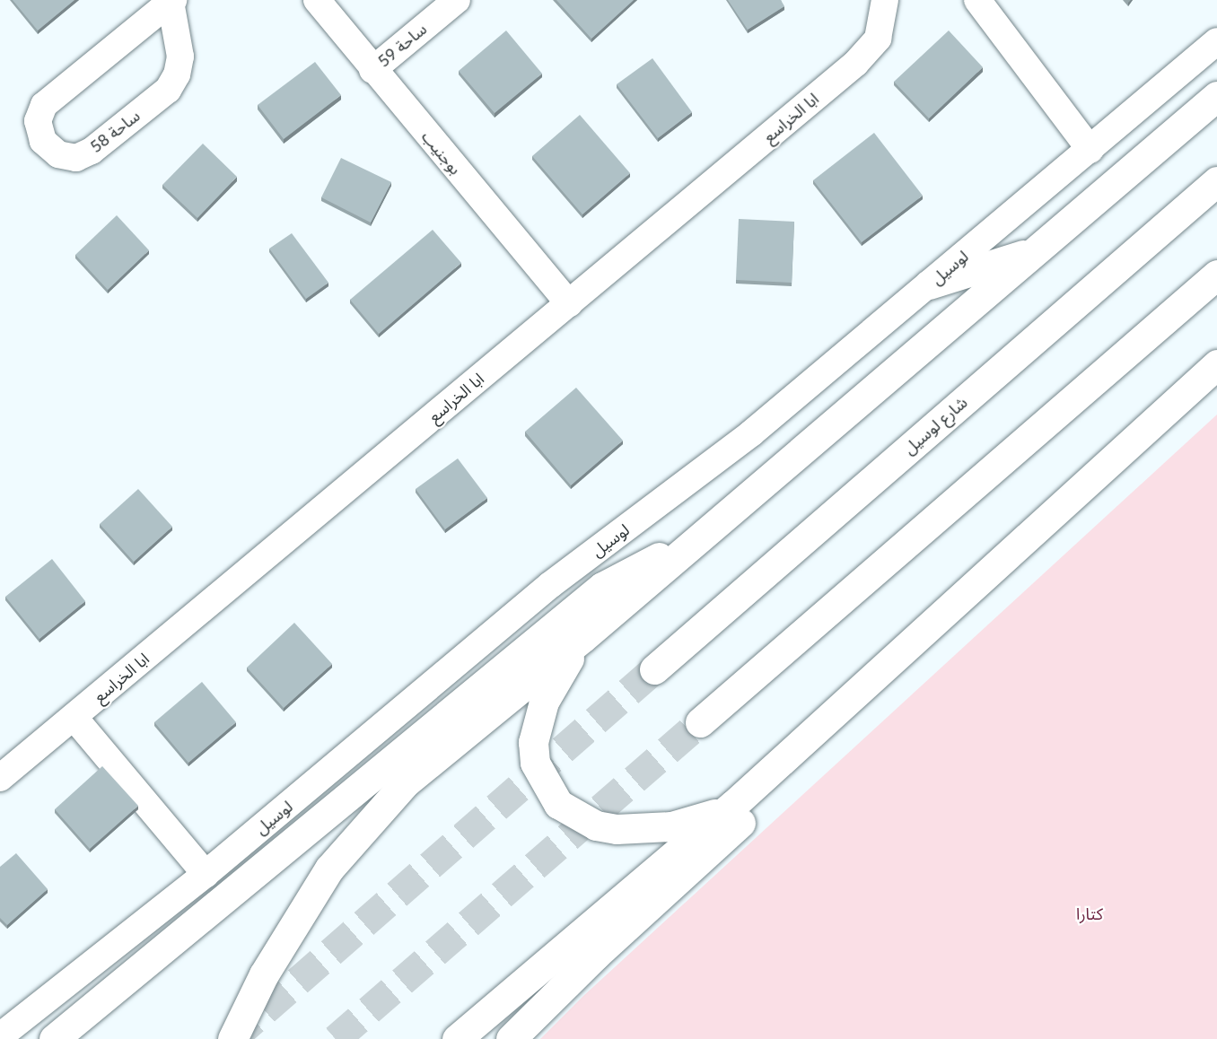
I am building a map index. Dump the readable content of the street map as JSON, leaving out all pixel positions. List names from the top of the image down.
{
  "streets": {
    "highway": ["شارع لوسيل"],
    "street": [
      "ساحة 59",
      "ابا الخراسع",
      "ساحة 58",
      "بوجنيب",
      "لوسيل"
    ]
  },
  "crossings": [
    ["ساحة 59", "بوجنيب"],
    ["ابا الخراسع", "بوجنيب"]
  ],
  "parks": ["كتارا"]
}
